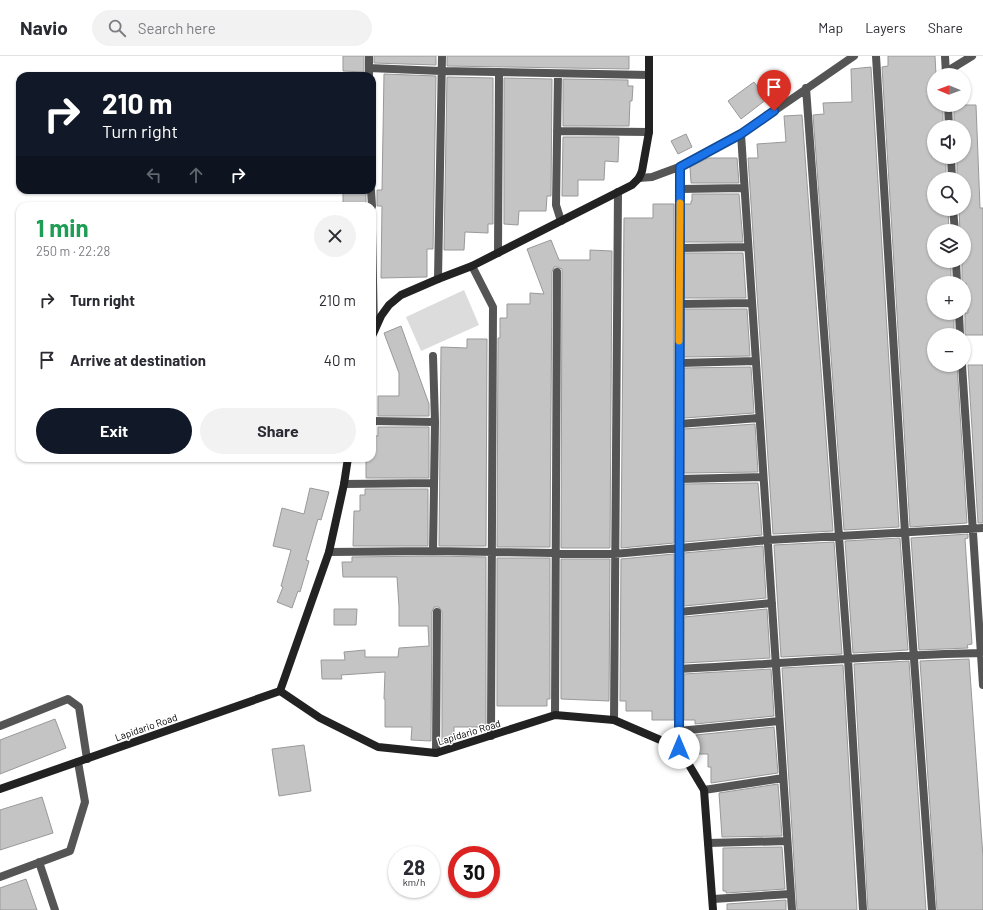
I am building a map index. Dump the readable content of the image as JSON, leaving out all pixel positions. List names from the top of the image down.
{
  "streets": {
    "street": ["Lapidario Road"]
  },
  "north": "left",
  "page": {
    "header": "Navio",
    "search": "Search here",
    "nav": ["Map", "Layers", "Share"],
    "map_buttons": ["+", "−"],
    "turn": ["210 m", "Turn right"],
    "heading": ["1 min", "250 m · 22:28"],
    "list": [
      {
        "name": "Turn right",
        "value": "210 m"
      },
      {
        "name": "Arrive at destination",
        "value": "40 m"
      }
    ],
    "buttons": ["Exit", "Share"],
    "speed": "28 km/h",
    "limit": "30"
  }
}
